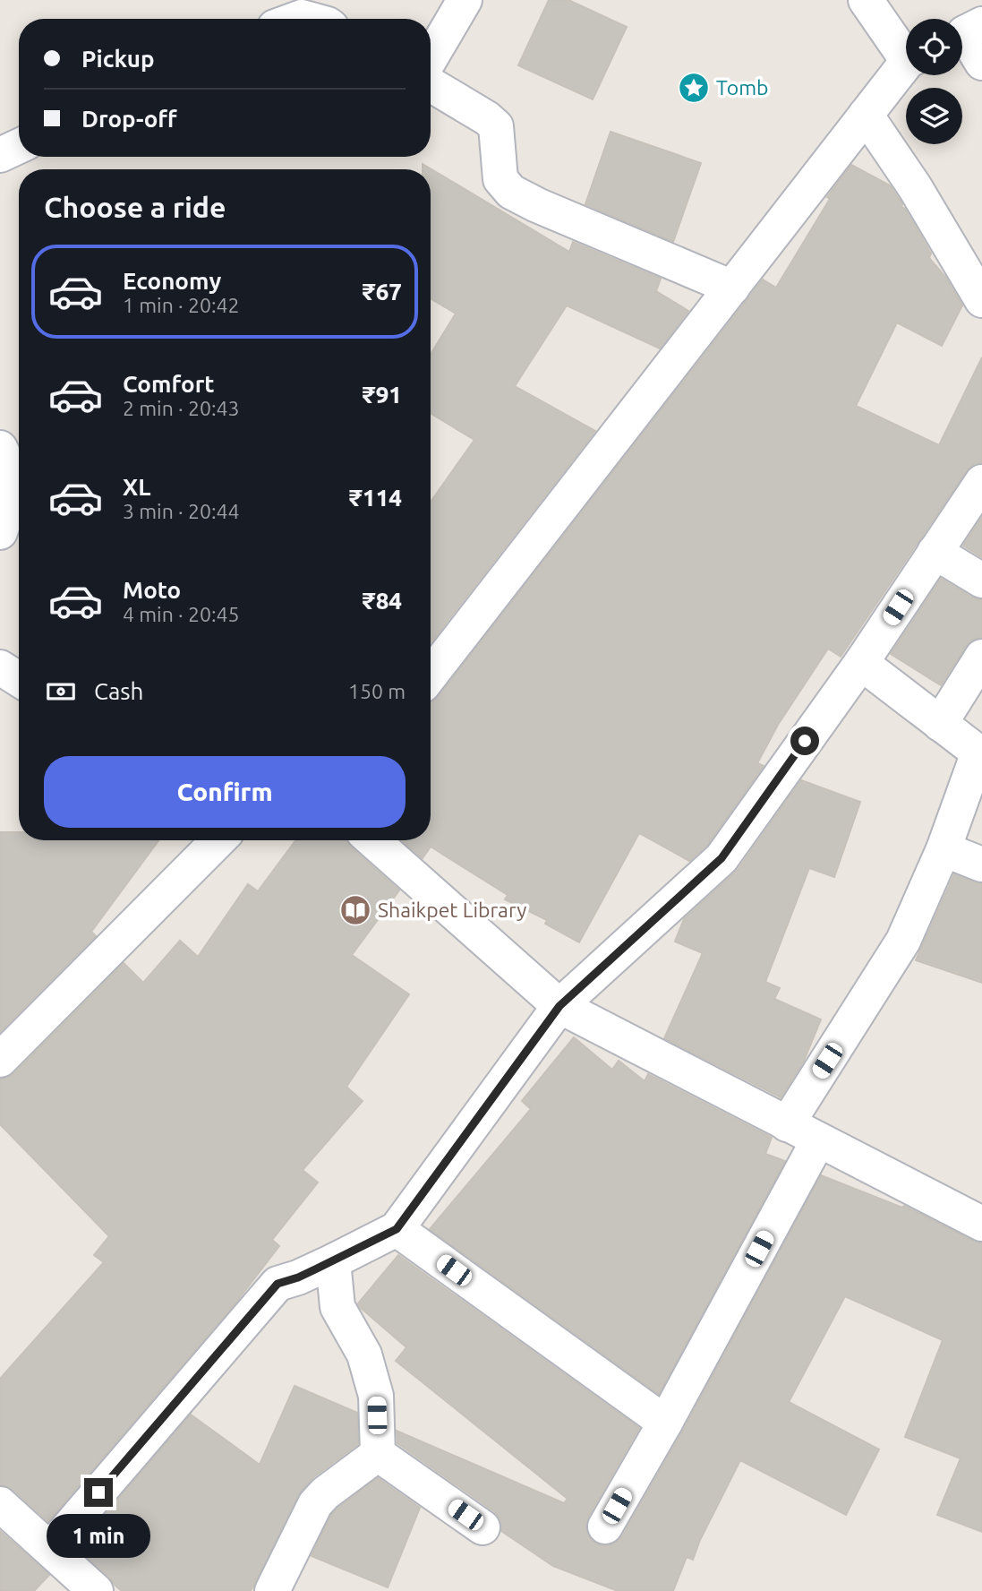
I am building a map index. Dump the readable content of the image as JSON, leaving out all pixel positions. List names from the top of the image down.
{
  "places": {
    "place": ["Tomb"],
    "library": ["Shaikpet Library"]
  },
  "page": {
    "banner": ["Pickup", "Drop-off"],
    "heading": "Choose a ride",
    "list": [
      {
        "name": "Economy",
        "note": "1 min · 20:42",
        "value": "₹67"
      },
      {
        "name": "Comfort",
        "note": "2 min · 20:43",
        "value": "₹91"
      },
      {
        "name": "XL",
        "note": "3 min · 20:44",
        "value": "₹114"
      },
      {
        "name": "Moto",
        "note": "4 min · 20:45",
        "value": "₹84"
      }
    ],
    "pay": ["Cash", "150 m"],
    "buttons": "Confirm",
    "bubble": "1 min"
  }
}
